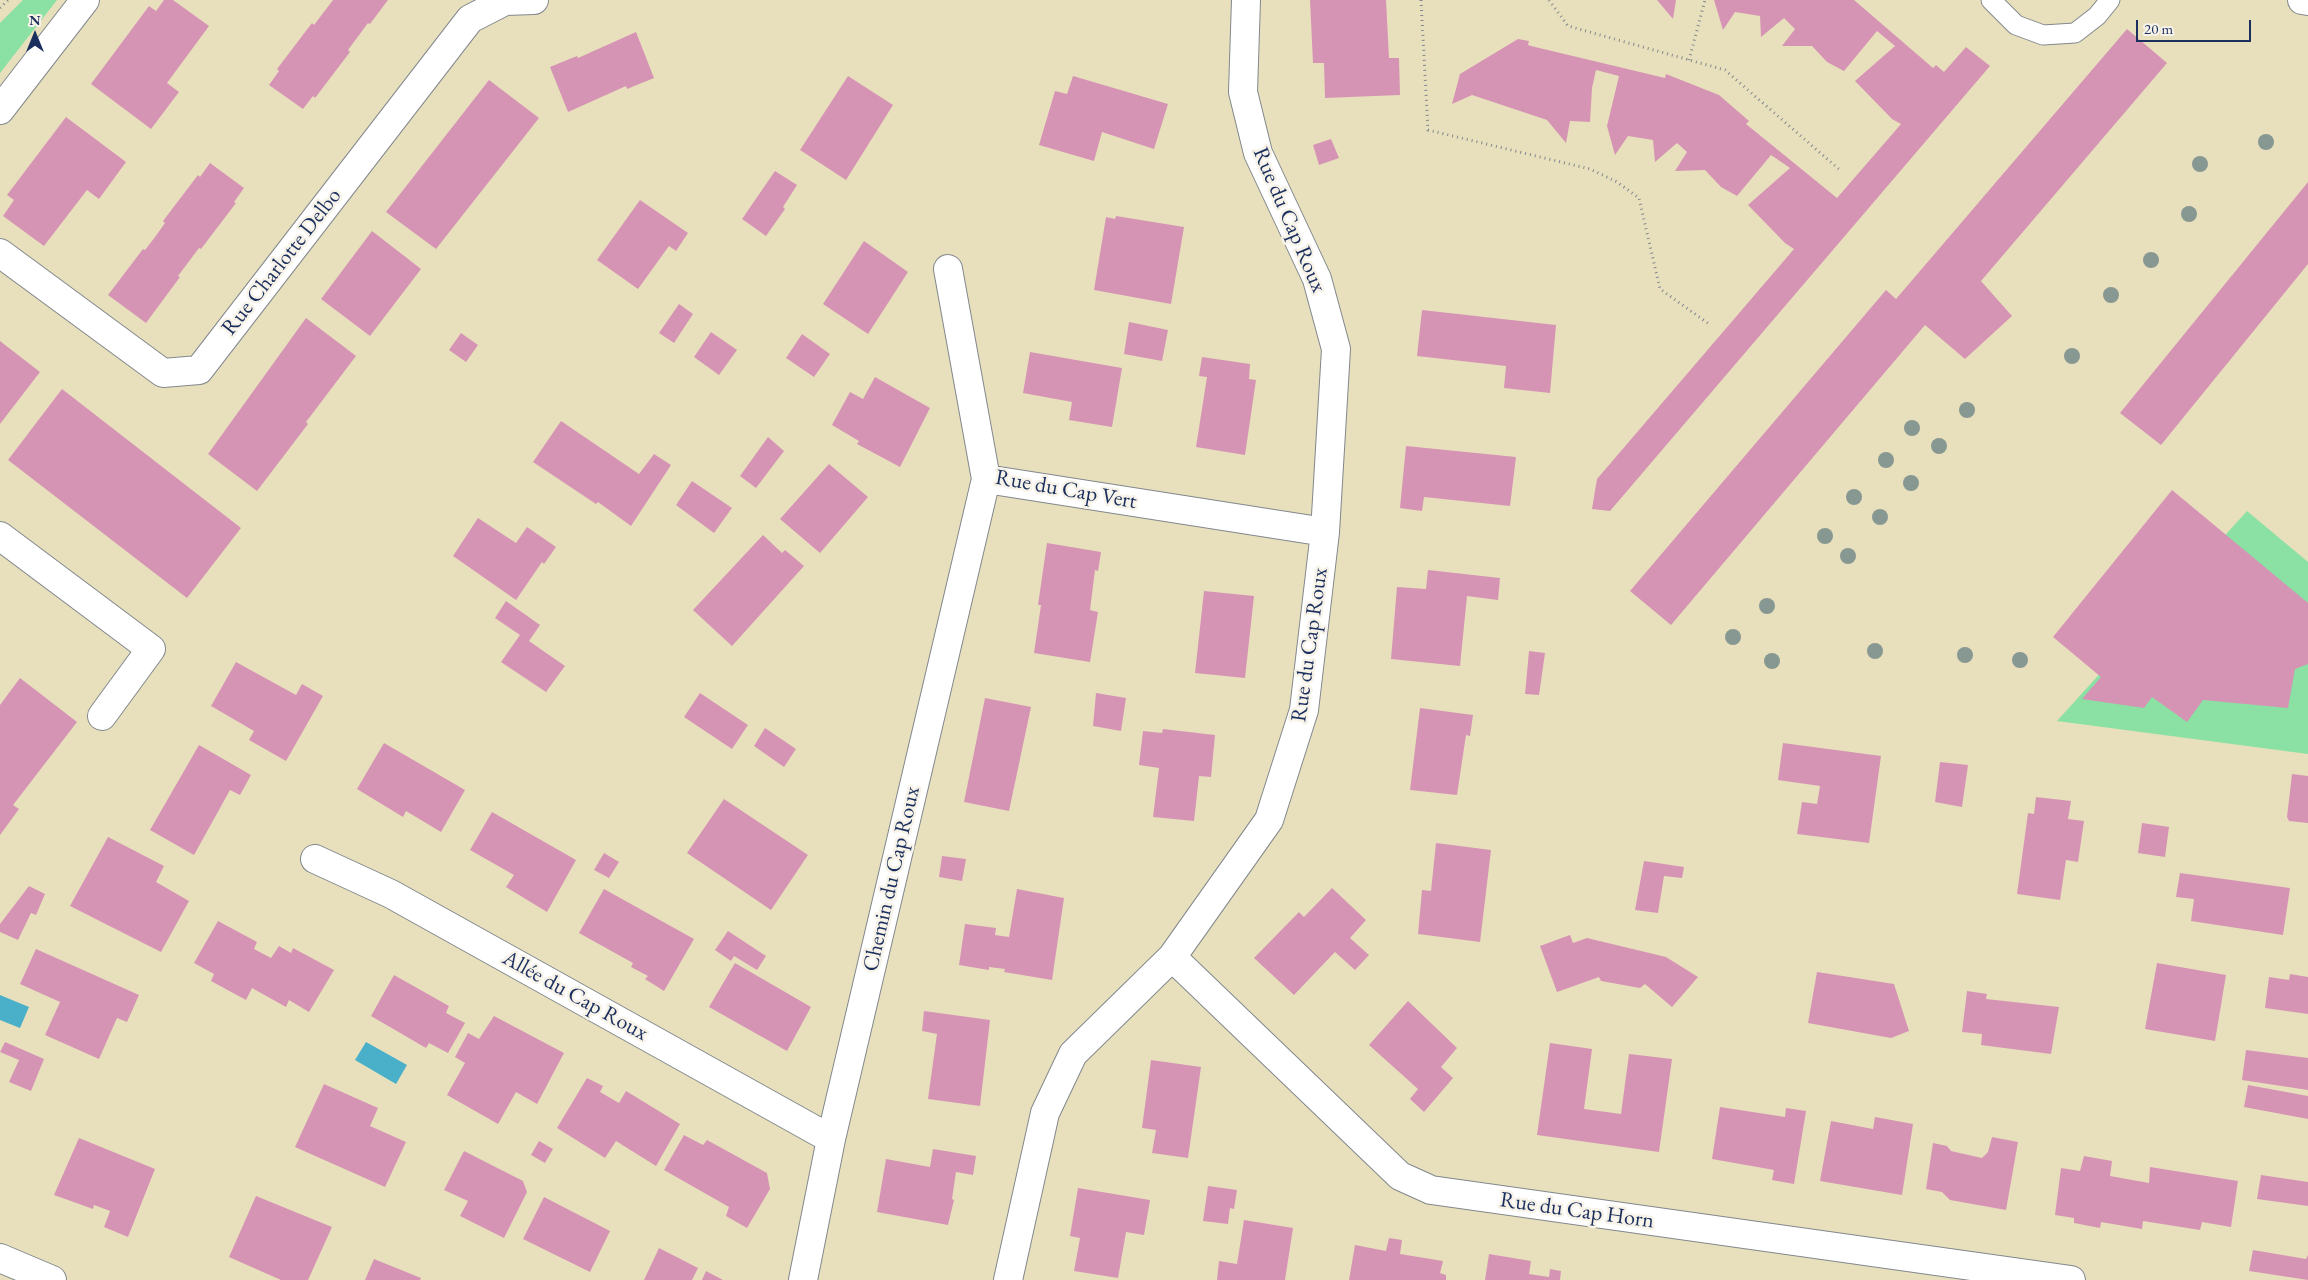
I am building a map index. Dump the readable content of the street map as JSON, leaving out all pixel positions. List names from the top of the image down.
{
  "streets": {
    "street": [
      "Rue du Cap Roux",
      "Rue Charlotte Delbo",
      "Rue du Cap Vert",
      "Chemin du Cap Roux",
      "Allée du Cap Roux",
      "Rue du Cap Horn"
    ]
  },
  "crossings": [
    ["Rue du Cap Roux", "Rue du Cap Vert"],
    ["Rue du Cap Roux", "Rue du Cap Horn"],
    ["Rue du Cap Vert", "Chemin du Cap Roux"],
    ["Chemin du Cap Roux", "Allée du Cap Roux"]
  ],
  "scale_bar": "20 m",
  "north": "top"
}
